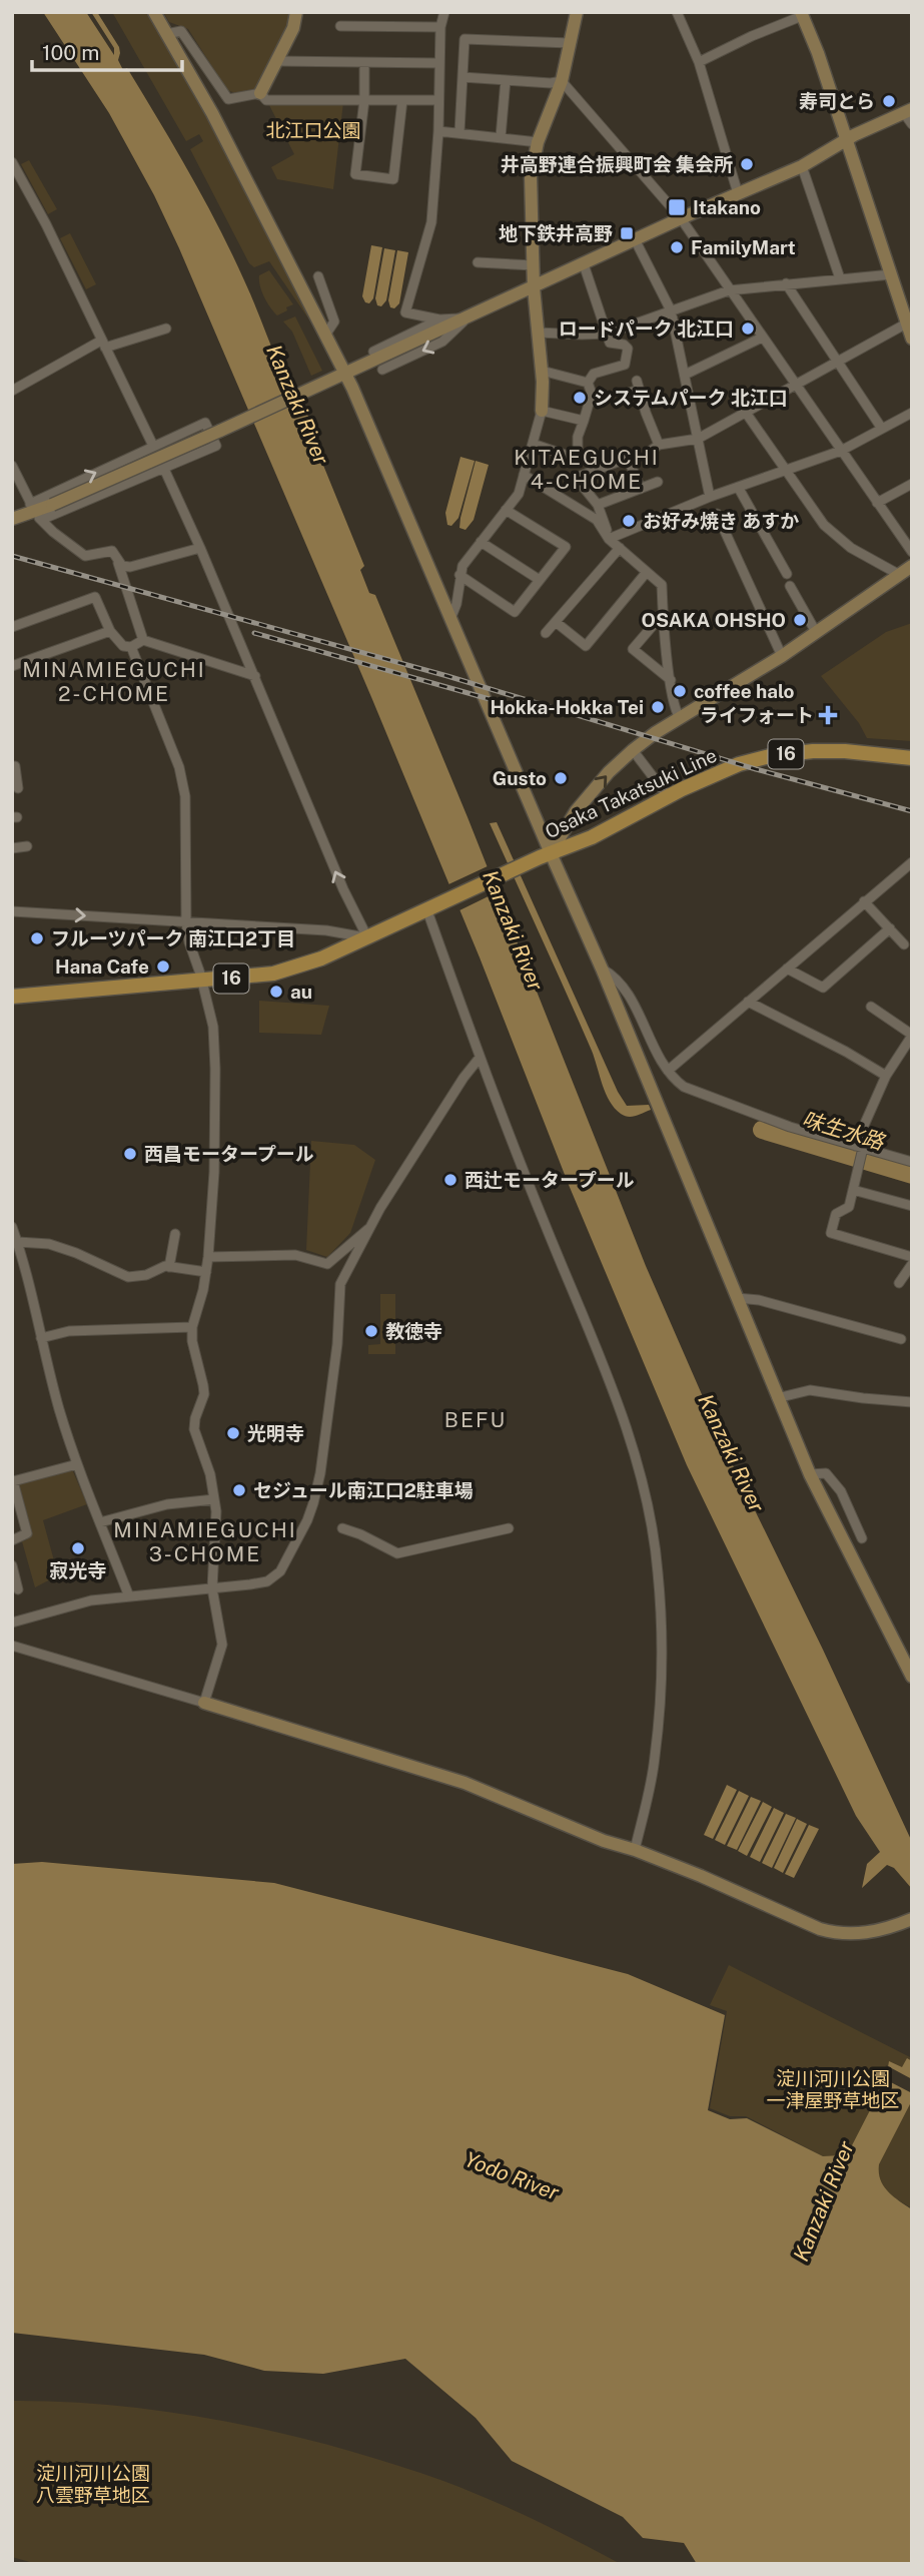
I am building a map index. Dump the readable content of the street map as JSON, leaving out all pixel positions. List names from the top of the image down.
{
  "streets": {
    "main road": ["16", "Osaka Takatsuki Line"]
  },
  "districts": [
    "KITAEGUCHI 4-CHOME",
    "MINAMIEGUCHI 2-CHOME",
    "BEFU",
    "MINAMIEGUCHI 3-CHOME"
  ],
  "water": ["Kanzaki River", "味生水路", "Yodo River"],
  "parks": ["北江口公園", "淀川河川公園 一津屋野草地区", "淀川河川公園 八雲野草地区"],
  "places": {
    "other": [
      "寿司とら",
      "井高野連合振興町会 集会所",
      "FamilyMart",
      "ロードパーク 北江口",
      "システムパーク 北江口",
      "お好み焼き あすか",
      "OSAKA OHSHO",
      "coffee halo",
      "Hokka-Hokka Tei",
      "Gusto",
      "フルーツパーク 南江口2丁目",
      "Hana Cafe",
      "au",
      "西昌モータープール",
      "西辻モータープール",
      "教徳寺",
      "光明寺",
      "セジュール南江口2駐車場",
      "寂光寺"
    ],
    "transit": ["Itakano", "地下鉄井高野"],
    "health": ["ライフォート"]
  },
  "scale_bar": "100 m"
}
